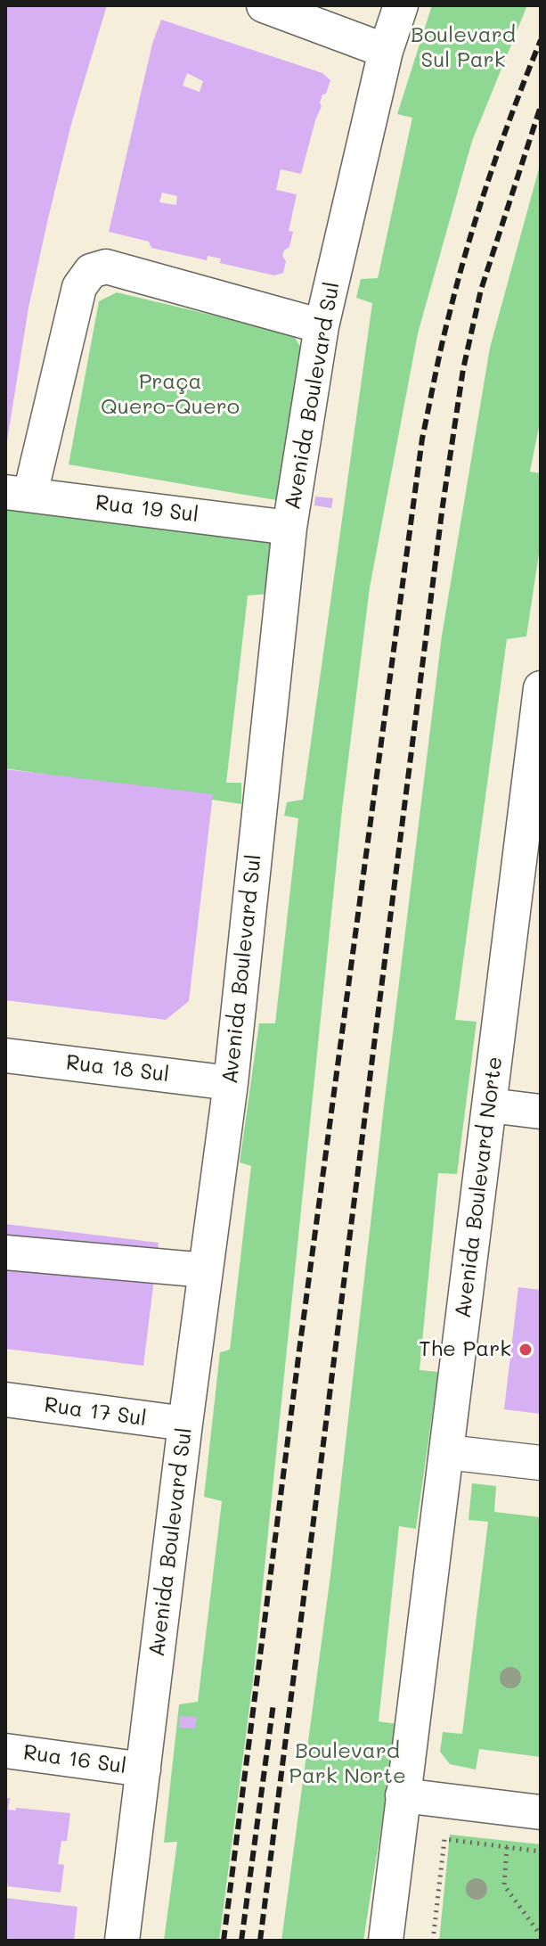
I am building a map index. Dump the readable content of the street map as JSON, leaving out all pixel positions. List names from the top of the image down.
{
  "streets": {
    "street": [
      "Avenida Boulevard Sul",
      "Rua 19 Sul",
      "Rua 18 Sul",
      "Avenida Boulevard Norte",
      "Rua 17 Sul",
      "Rua 16 Sul"
    ]
  },
  "crossings": [
    ["Avenida Boulevard Sul", "Rua 19 Sul"],
    ["Avenida Boulevard Sul", "Rua 18 Sul"],
    ["Avenida Boulevard Sul", "Rua 17 Sul"],
    ["Avenida Boulevard Sul", "Rua 16 Sul"]
  ],
  "parks": ["Boulevard Sul Park", "Praça Quero-Quero", "Boulevard Park Norte"],
  "places": ["The Park"]
}
